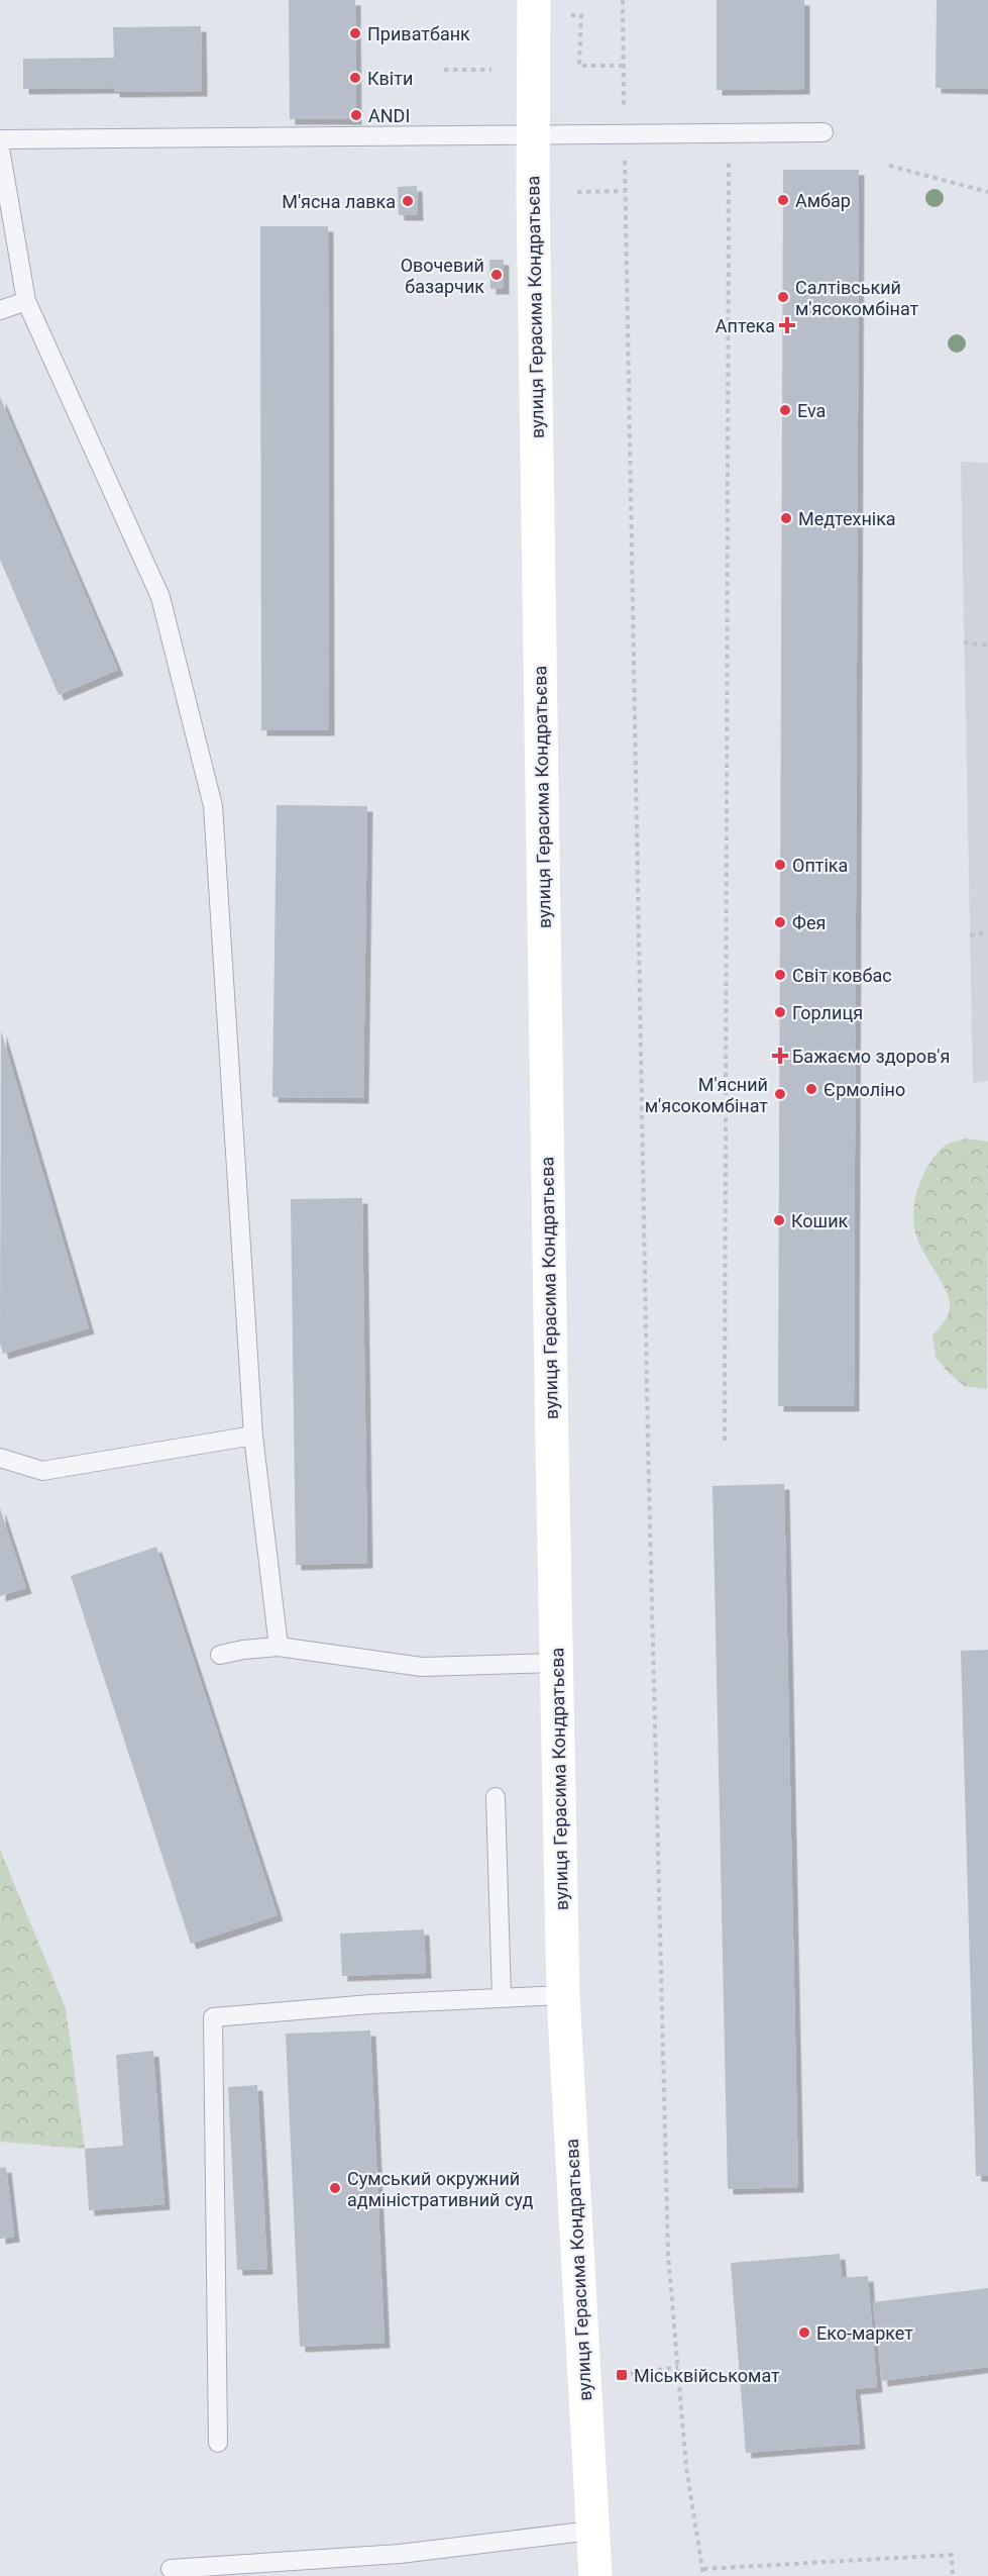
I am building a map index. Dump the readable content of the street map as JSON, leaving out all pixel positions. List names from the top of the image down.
{
  "streets": {
    "main road": ["вулиця Герасима Кондратьєва"]
  },
  "places": {
    "other": [
      "Приватбанк",
      "Квіти",
      "ANDI",
      "Амбар",
      "М'ясна лавка",
      "Овочевий базарчик",
      "Салтівський м'ясокомбінат",
      "Eva",
      "Медтехніка",
      "Оптіка",
      "Фея",
      "Світ ковбас",
      "Горлиця",
      "Єрмоліно",
      "М'ясний м'ясокомбінат",
      "Кошик",
      "Сумський окружний адміністративний суд",
      "Еко-маркет"
    ],
    "health": ["Аптека", "Бажаємо здоров'я"],
    "transit": ["Міськвійськомат"]
  }
}
